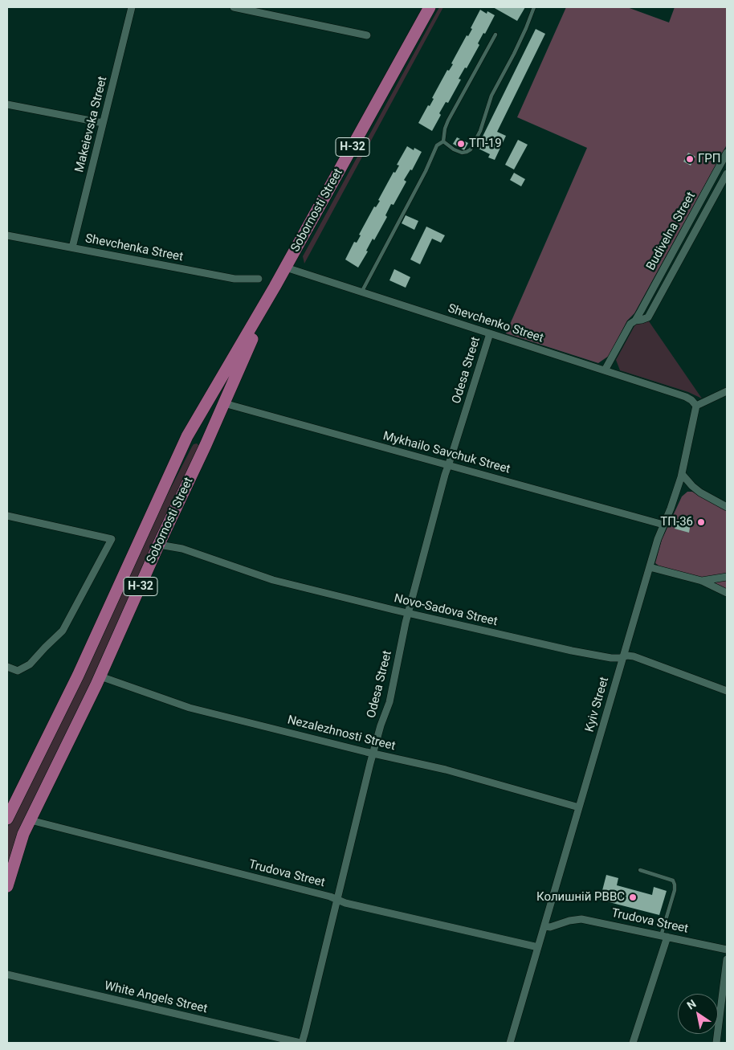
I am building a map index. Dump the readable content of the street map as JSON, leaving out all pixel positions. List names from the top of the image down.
{
  "streets": {
    "main road": ["Н-32", "Sobornosti Street"],
    "street": [
      "Makeievska Street",
      "Budivelna Street",
      "Shevchenka Street",
      "Shevchenko Street",
      "Odesa Street",
      "Mykhailo Savchuk Street",
      "Novo-Sadova Street",
      "Kyiv Street",
      "Nezalezhnosti Street",
      "Trudova Street",
      "White Angels Street"
    ]
  },
  "crossings": [
    ["Makeievska Street", "Shevchenka Street"],
    ["Sobornosti Street", "Shevchenko Street"],
    ["Sobornosti Street", "Mykhailo Savchuk Street"],
    ["Sobornosti Street", "Novo-Sadova Street"],
    ["Sobornosti Street", "Nezalezhnosti Street"],
    ["Sobornosti Street", "Trudova Street"],
    ["Budivelna Street", "Shevchenko Street"],
    ["Shevchenko Street", "Odesa Street"],
    ["Shevchenko Street", "Kyiv Street"],
    ["Odesa Street", "Mykhailo Savchuk Street"],
    ["Odesa Street", "Novo-Sadova Street"],
    ["Odesa Street", "Nezalezhnosti Street"],
    ["Odesa Street", "Trudova Street"],
    ["Odesa Street", "White Angels Street"],
    ["Mykhailo Savchuk Street", "Kyiv Street"],
    ["Novo-Sadova Street", "Kyiv Street"],
    ["Kyiv Street", "Nezalezhnosti Street"],
    ["Kyiv Street", "Trudova Street"]
  ],
  "places": [
    "ТП-19",
    "ГРП",
    "ТП-36",
    "Колишній РВВС"
  ],
  "north": "top left"
}
